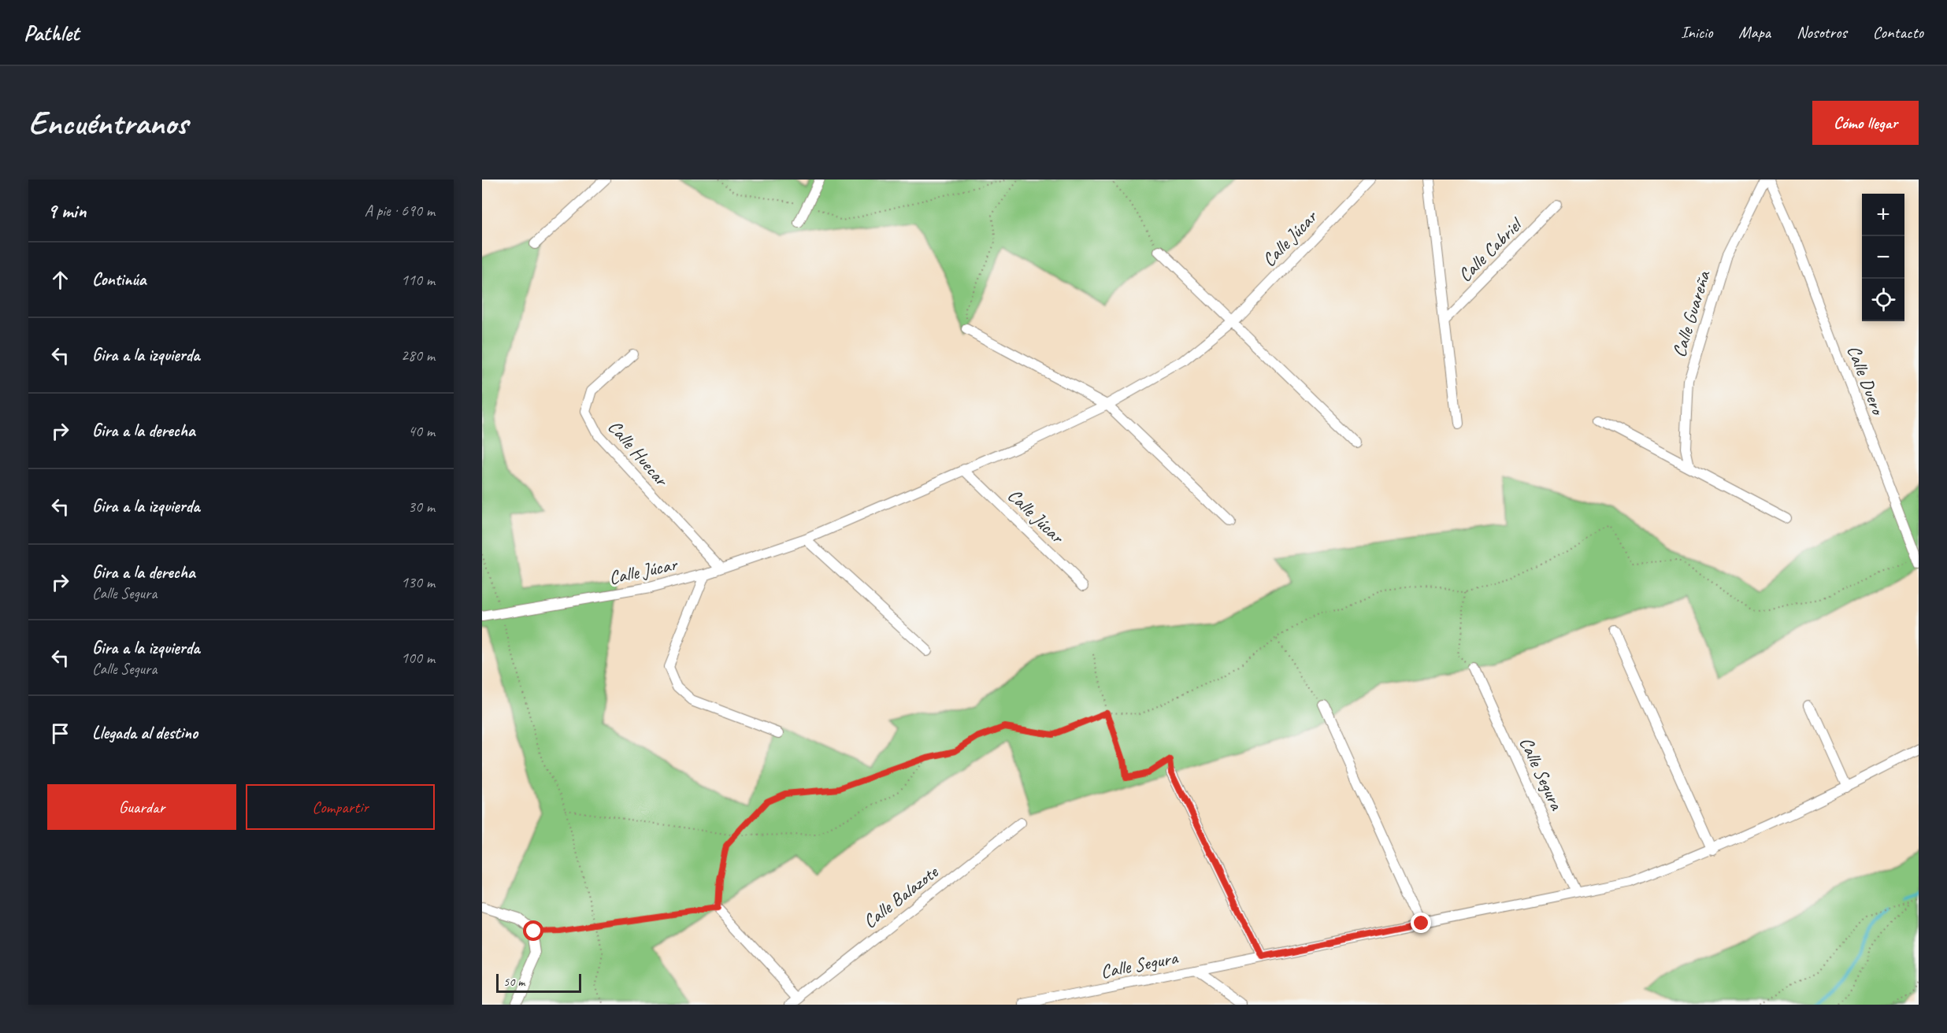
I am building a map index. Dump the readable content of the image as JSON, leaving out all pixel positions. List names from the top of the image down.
{
  "streets": {
    "street": [
      "Calle Júcar",
      "Calle Cabriel",
      "Calle Guareña",
      "Calle Duero",
      "Calle Huecar",
      "Calle Segura",
      "Calle Balazote"
    ]
  },
  "crossings": [
    ["Calle Júcar", "Calle Huecar"]
  ],
  "scale_bar": "50 m",
  "page": {
    "header": "Pathlet",
    "nav": [
      "Inicio",
      "Mapa",
      "Nosotros",
      "Contacto"
    ],
    "buttons": [
      "Cómo llegar",
      ["Guardar", "Compartir"]
    ],
    "title": "Encuéntranos",
    "heading": ["9 min", "A pie · 690 m"],
    "map_buttons": ["+", "−"],
    "list": [
      ["Continúa", "110 m"],
      ["Gira a la izquierda", "280 m"],
      ["Gira a la derecha", "40 m"],
      ["Gira a la izquierda", "30 m"],
      ["Gira a la derecha", "Calle Segura", "130 m"],
      ["Gira a la izquierda", "Calle Segura", "100 m"],
      "Llegada al destino"
    ],
    "scale": "50 m"
  }
}
